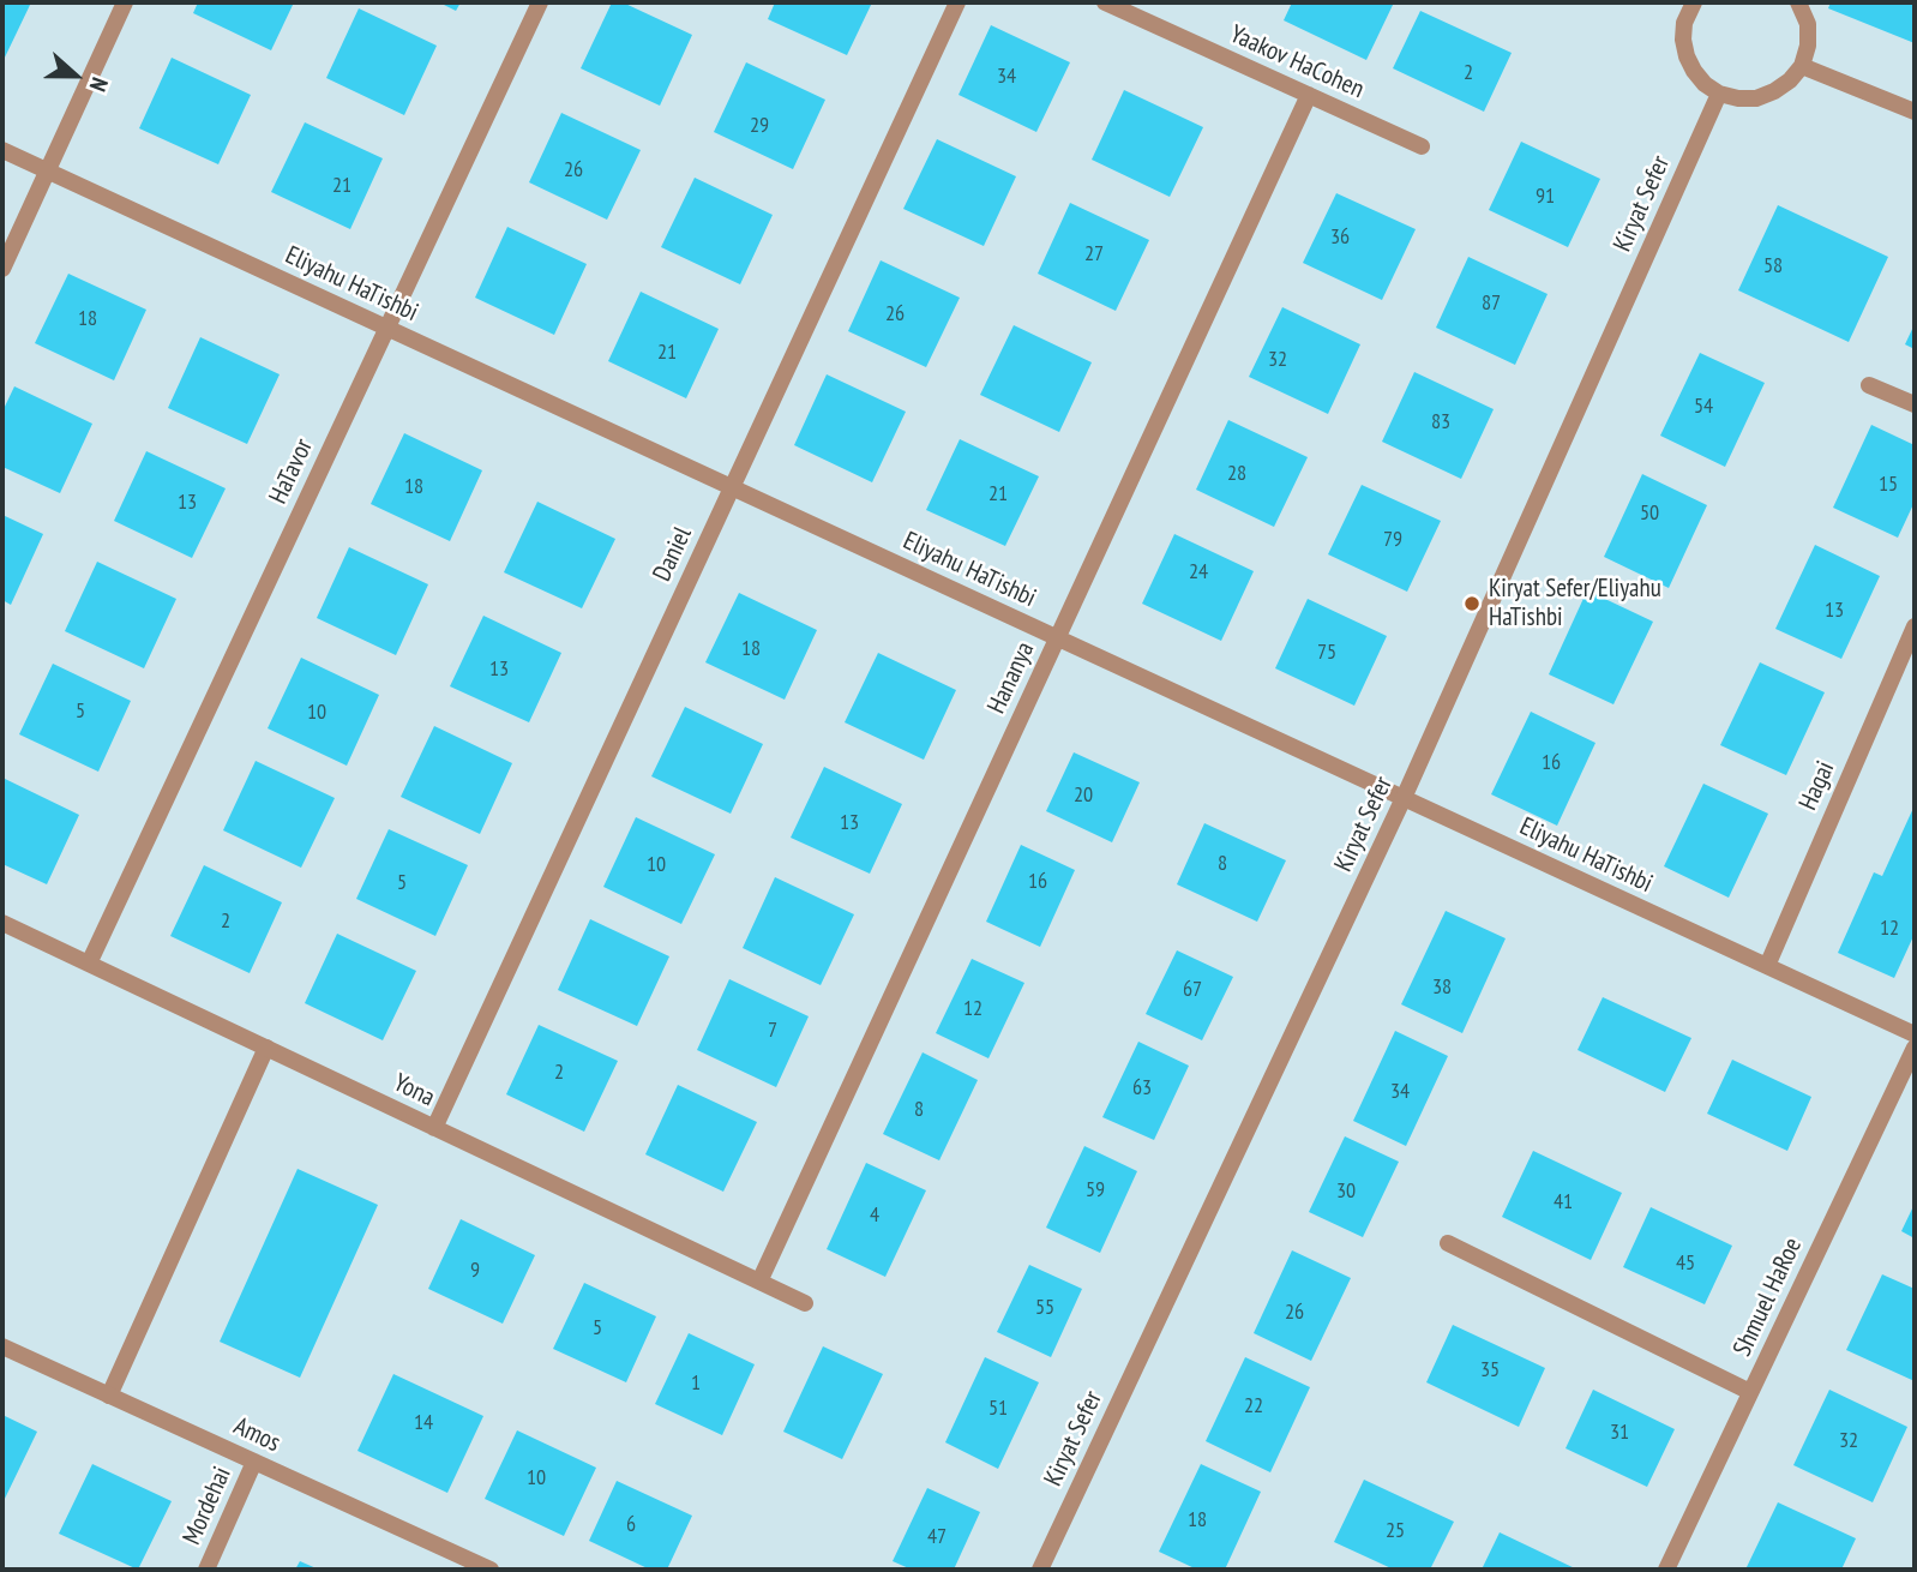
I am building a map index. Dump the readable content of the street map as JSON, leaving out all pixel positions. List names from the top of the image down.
{
  "streets": {
    "street": [
      "Yaakov HaCohen",
      "Kiryat Sefer",
      "Eliyahu HaTishbi",
      "HaTavor",
      "Daniel",
      "Hananya",
      "Hagai",
      "Yona",
      "Shmuel HaRoe",
      "Amos",
      "Mordehai"
    ]
  },
  "crossings": [
    ["Yaakov HaCohen", "Hananya"],
    ["Kiryat Sefer", "Eliyahu HaTishbi"],
    ["Eliyahu HaTishbi", "HaTavor"],
    ["Eliyahu HaTishbi", "Daniel"],
    ["Eliyahu HaTishbi", "Hananya"],
    ["Eliyahu HaTishbi", "Hagai"],
    ["HaTavor", "Yona"],
    ["Daniel", "Yona"],
    ["Hananya", "Yona"],
    ["Amos", "Mordehai"]
  ],
  "places": ["Kiryat Sefer/Eliyahu HaTishbi"],
  "house_numbers": [
    "2",
    "34",
    "29",
    "26",
    "21",
    "91",
    "36",
    "27",
    "58",
    "87",
    "26",
    "18",
    "21",
    "32",
    "54",
    "83",
    "28",
    "15",
    "18",
    "21",
    "13",
    "50",
    "79",
    "24",
    "13",
    "18",
    "75",
    "13",
    "5",
    "10",
    "16",
    "20",
    "13",
    "8",
    "10",
    "16",
    "5",
    "2",
    "12",
    "38",
    "67",
    "12",
    "7",
    "2",
    "63",
    "34",
    "8",
    "59",
    "30",
    "41",
    "4",
    "45",
    "9",
    "55",
    "26",
    "5",
    "35",
    "1",
    "22",
    "51",
    "14",
    "31",
    "32",
    "10",
    "18",
    "6",
    "25",
    "47"
  ],
  "north": "right"
}
